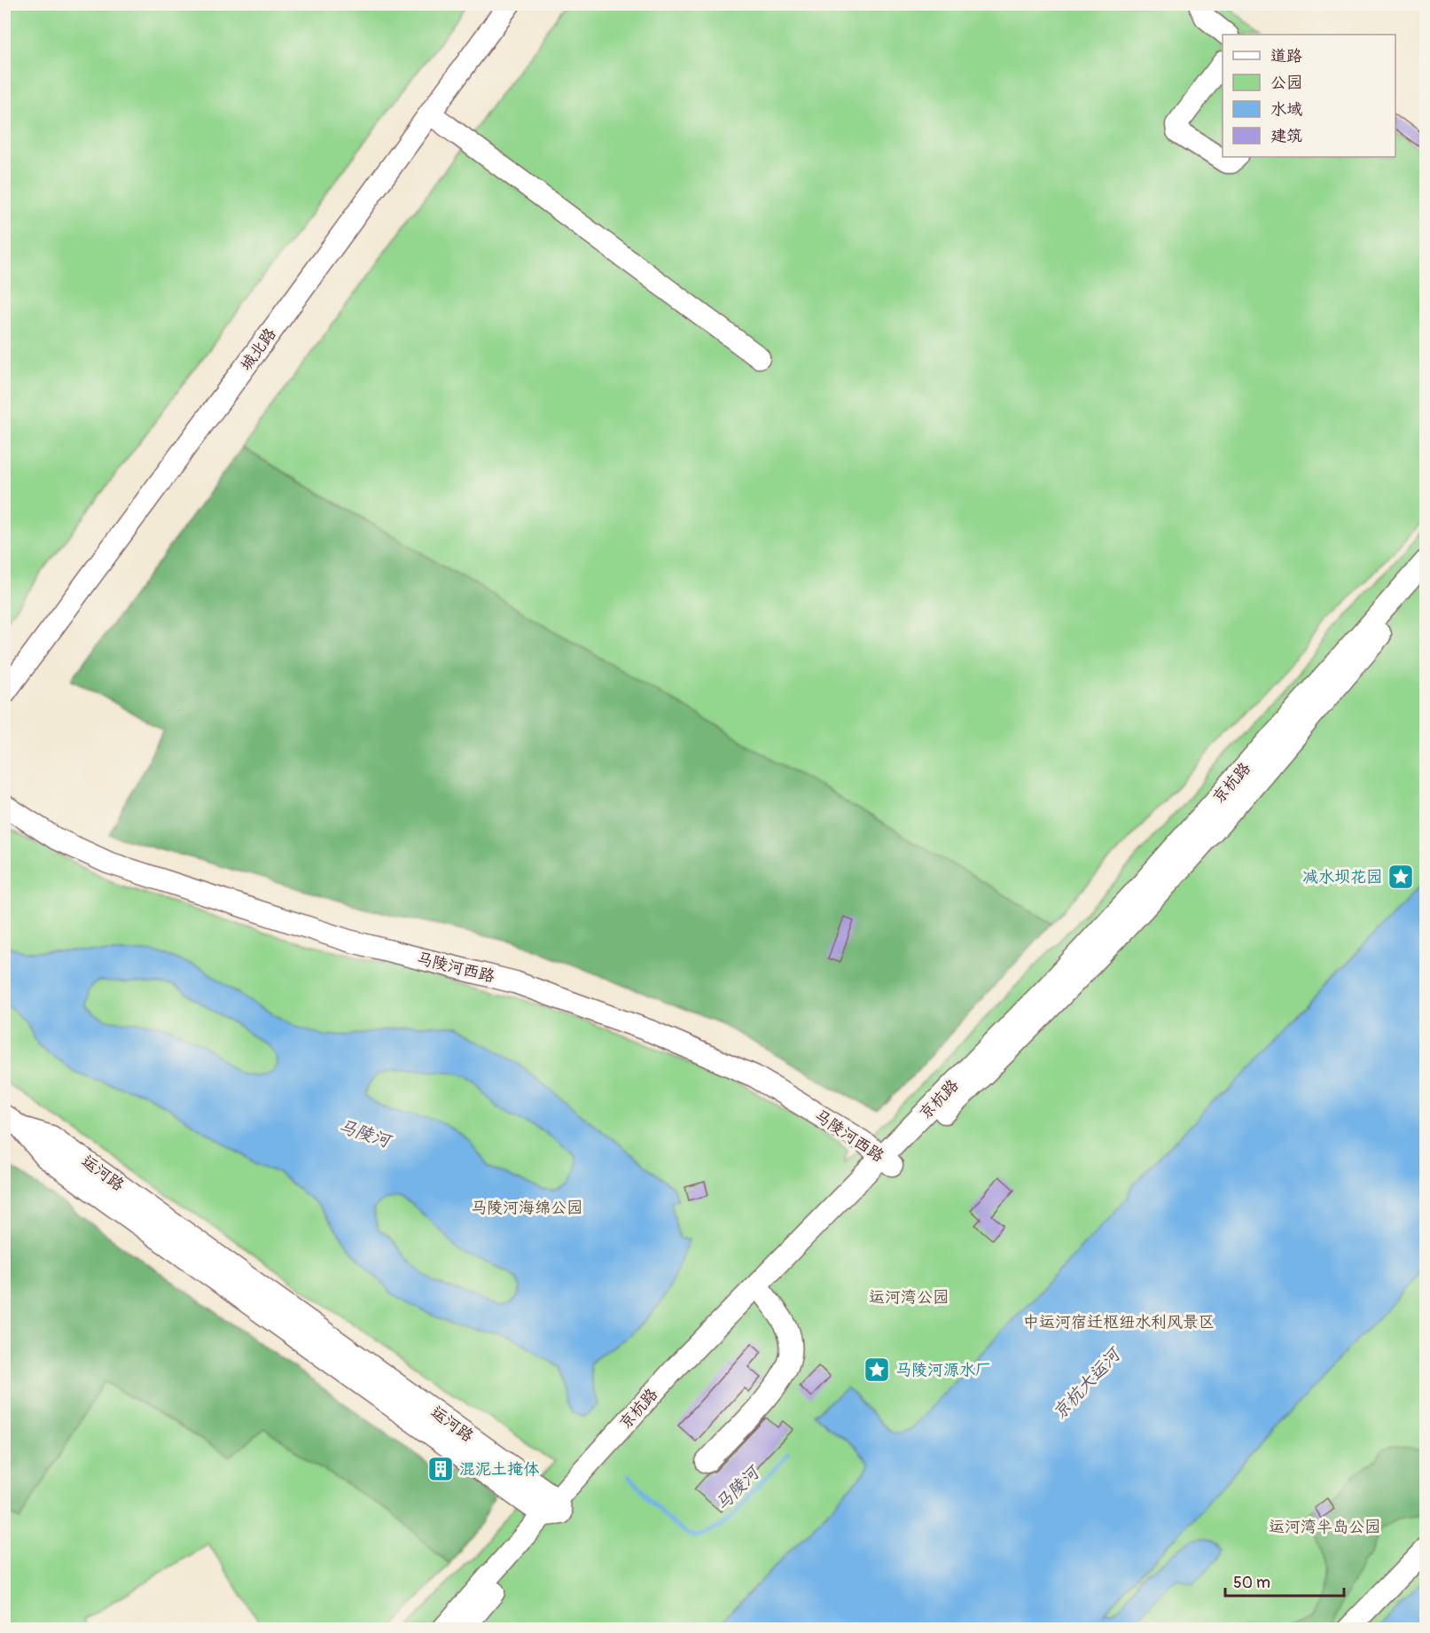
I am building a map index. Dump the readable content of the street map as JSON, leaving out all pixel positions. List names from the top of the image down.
{
  "streets": {
    "street": [
      "城北路",
      "京杭路",
      "马陵河西路",
      "运河路"
    ]
  },
  "crossings": [
    ["京杭路", "马陵河西路"],
    ["京杭路", "运河路"]
  ],
  "water": ["马陵河", "京杭大运河"],
  "parks": [
    "马陵河海绵公园",
    "运河湾公园",
    "中运河宿迁枢纽水利风景区",
    "运河湾半岛公园"
  ],
  "places": {
    "place": ["减水坝花园", "马陵河源水厂"],
    "building": ["混泥土掩体"]
  },
  "legend": [
    "道路",
    "公园",
    "水域",
    "建筑"
  ],
  "scale_bar": "50 m"
}
